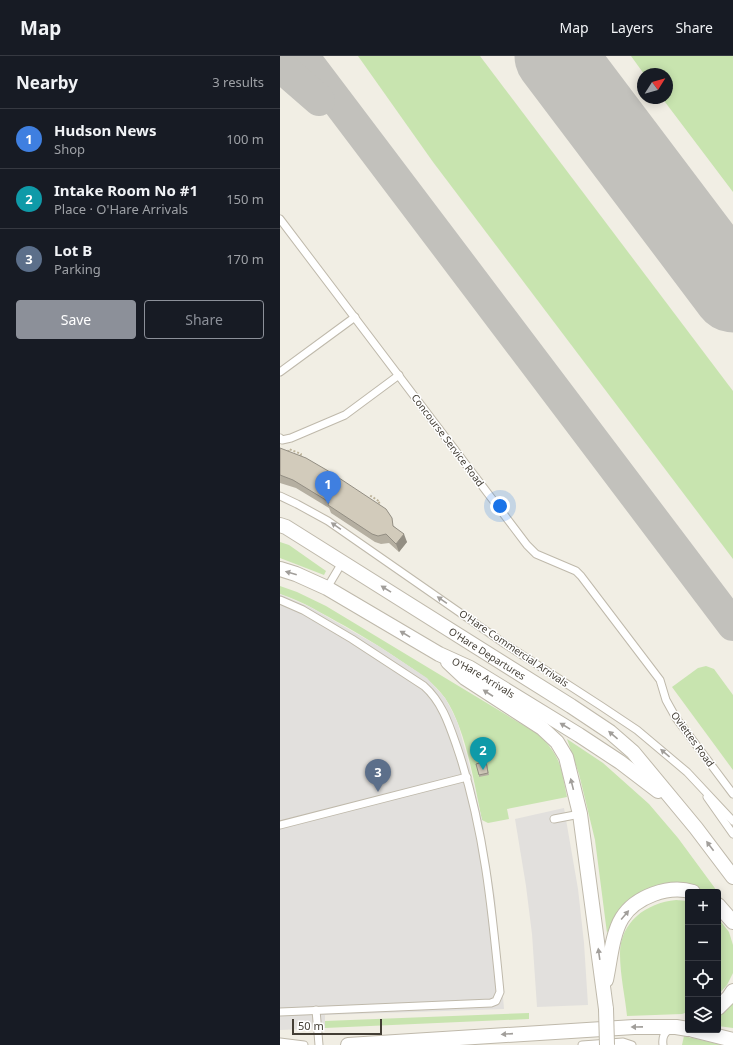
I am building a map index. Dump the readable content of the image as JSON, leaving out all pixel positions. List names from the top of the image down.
{
  "streets": {
    "street": ["O'Hare Departures", "O'Hare Arrivals"],
    "lane": ["Concourse Service Road", "O'Hare Commercial Arrivals", "Oviettes Road"]
  },
  "crossings": [
    ["Concourse Service Road", "Oviettes Road"],
    ["O'Hare Departures", "O'Hare Arrivals"]
  ],
  "one_way": ["O'Hare Commercial Arrivals"],
  "scale_bar": "50 m",
  "north": "top right",
  "page": {
    "header": "Map",
    "nav": ["Map", "Layers", "Share"],
    "heading": ["Nearby", "3 results"],
    "list": [
      {
        "mark": "1",
        "name": "Hudson News",
        "note": "Shop",
        "value": "100 m"
      },
      {
        "mark": "2",
        "name": "Intake Room No #1",
        "note": "Place · O'Hare Arrivals",
        "value": "150 m"
      },
      {
        "mark": "3",
        "name": "Lot B",
        "note": "Parking",
        "value": "170 m"
      }
    ],
    "buttons": ["Save", "Share"],
    "pins": ["1", "2", "3"],
    "map_buttons": ["+", "−"],
    "scale": "50 m"
  }
}
